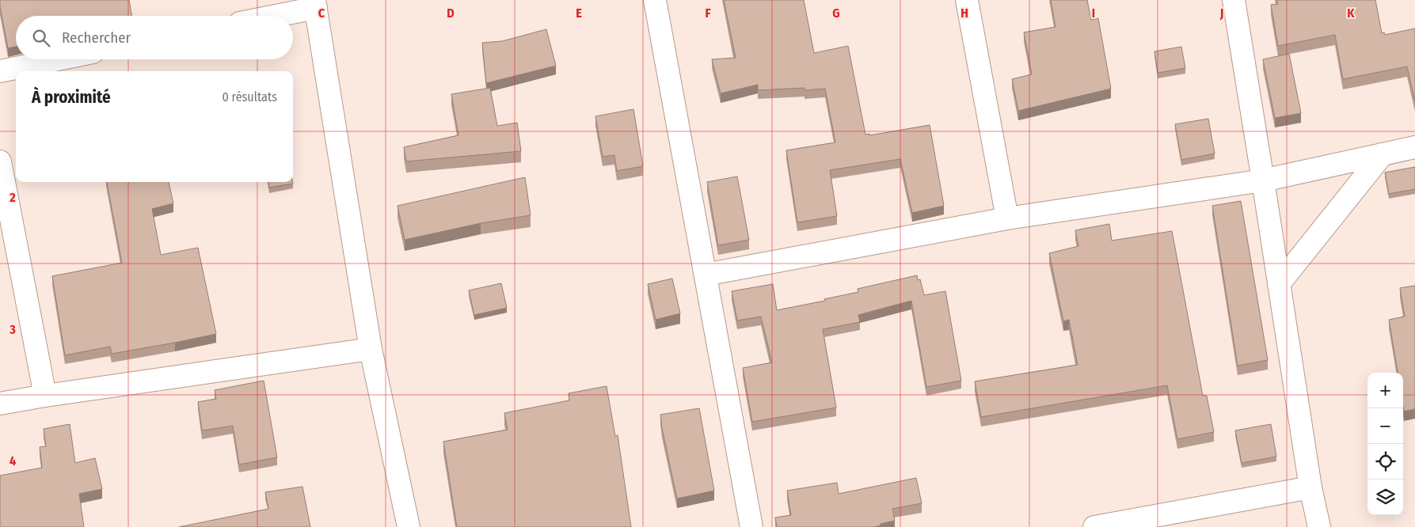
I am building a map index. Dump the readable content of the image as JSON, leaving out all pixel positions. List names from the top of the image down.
{
  "page": {
    "search": "Rechercher",
    "heading": ["À proximité", "0 résultats"],
    "map_buttons": ["+", "−"]
  },
  "grid": {
    "columns": [
      "C",
      "D",
      "E",
      "F",
      "G",
      "H",
      "I",
      "J",
      "K"
    ],
    "rows": ["2", "3", "4"]
  }
}
